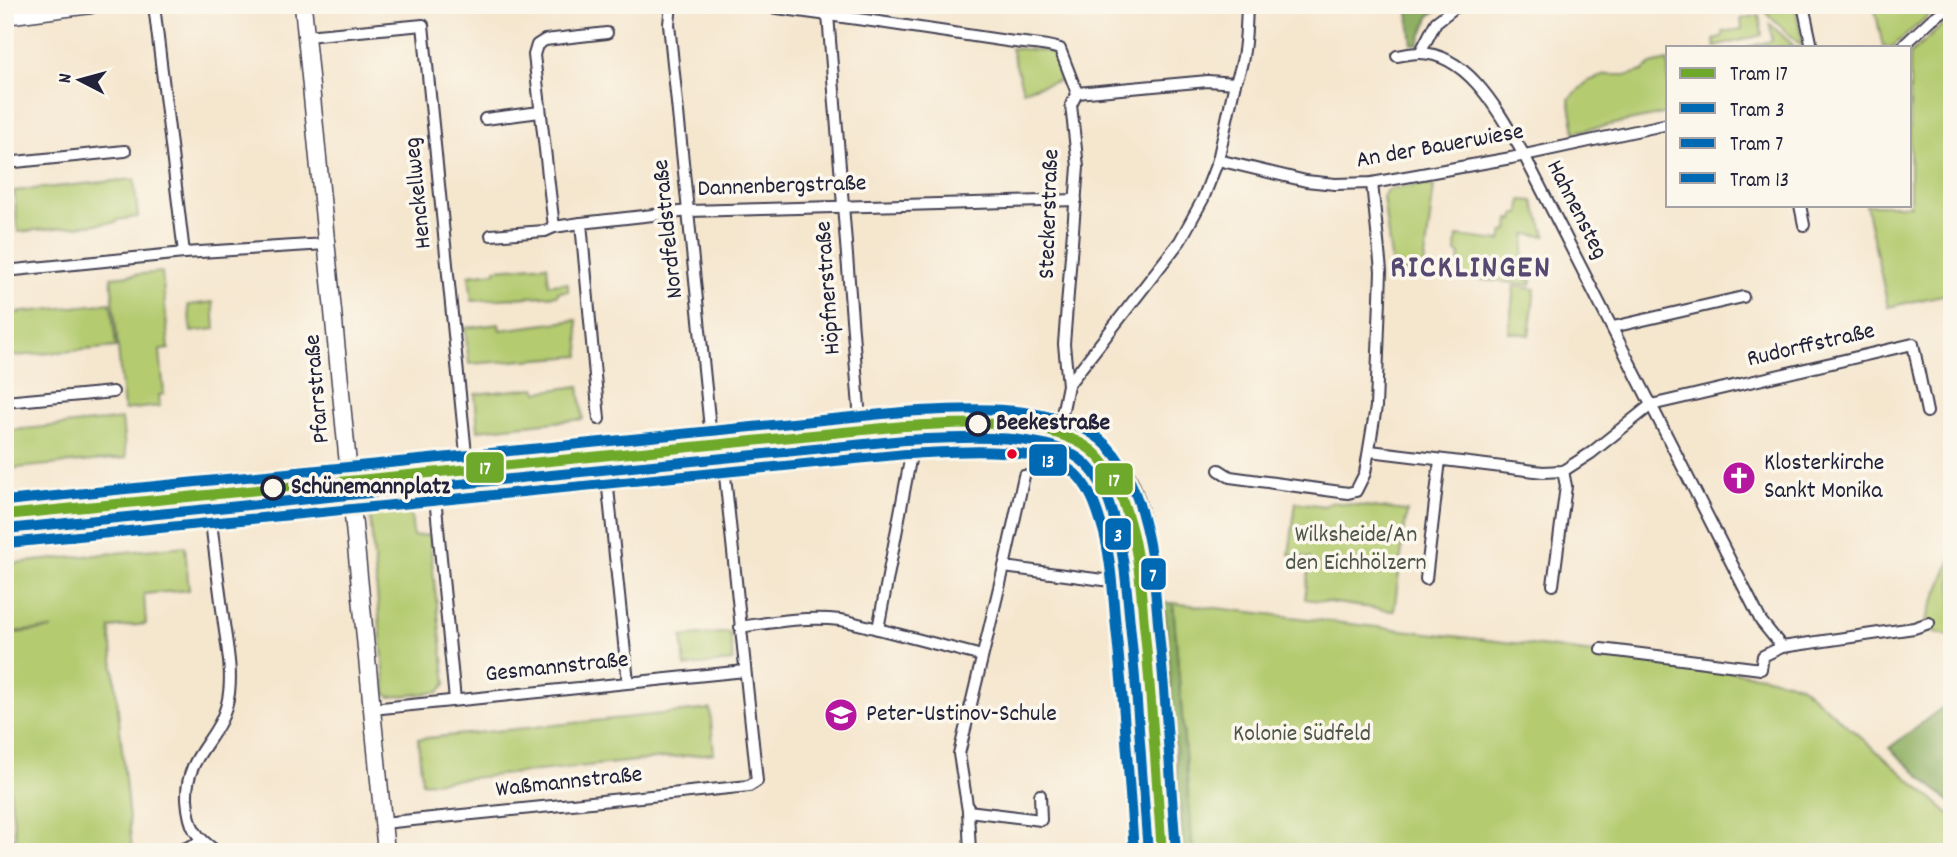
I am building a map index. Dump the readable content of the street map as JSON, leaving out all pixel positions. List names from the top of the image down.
{
  "streets": {
    "street": [
      "An der Bauerwiese",
      "Dannenbergstraße",
      "Henckellweg",
      "Hahnensteg",
      "Steckerstraße",
      "Nordfeldstraße",
      "Höpfnerstraße",
      "Rudorffstraße",
      "Pfarrstraße",
      "Gesmannstraße",
      "Waßmannstraße"
    ]
  },
  "crossings": [
    ["An der Bauerwiese", "Hahnensteg"],
    ["Dannenbergstraße", "Steckerstraße"],
    ["Dannenbergstraße", "Nordfeldstraße"],
    ["Dannenbergstraße", "Höpfnerstraße"],
    ["Henckellweg", "Pfarrstraße"],
    ["Hahnensteg", "Rudorffstraße"],
    ["Steckerstraße", "Höpfnerstraße"],
    ["Nordfeldstraße", "Gesmannstraße"],
    ["Nordfeldstraße", "Waßmannstraße"],
    ["Pfarrstraße", "Gesmannstraße"],
    ["Pfarrstraße", "Waßmannstraße"]
  ],
  "districts": ["RICKLINGEN"],
  "parks": ["Wilksheide/An den Eichhölzern", "Kolonie Südfeld"],
  "places": {
    "other": ["Beekestraße", "Schünemannplatz"],
    "church": ["Klosterkirche Sankt Monika"],
    "school or university": ["Peter-Ustinov-Schule"]
  },
  "lines": [
    "tram line 7",
    "tram line 17",
    "tram line 3",
    "tram line 13"
  ],
  "legend": [
    "Tram 17",
    "Tram 3",
    "Tram 7",
    "Tram 13"
  ],
  "north": "left"
}
